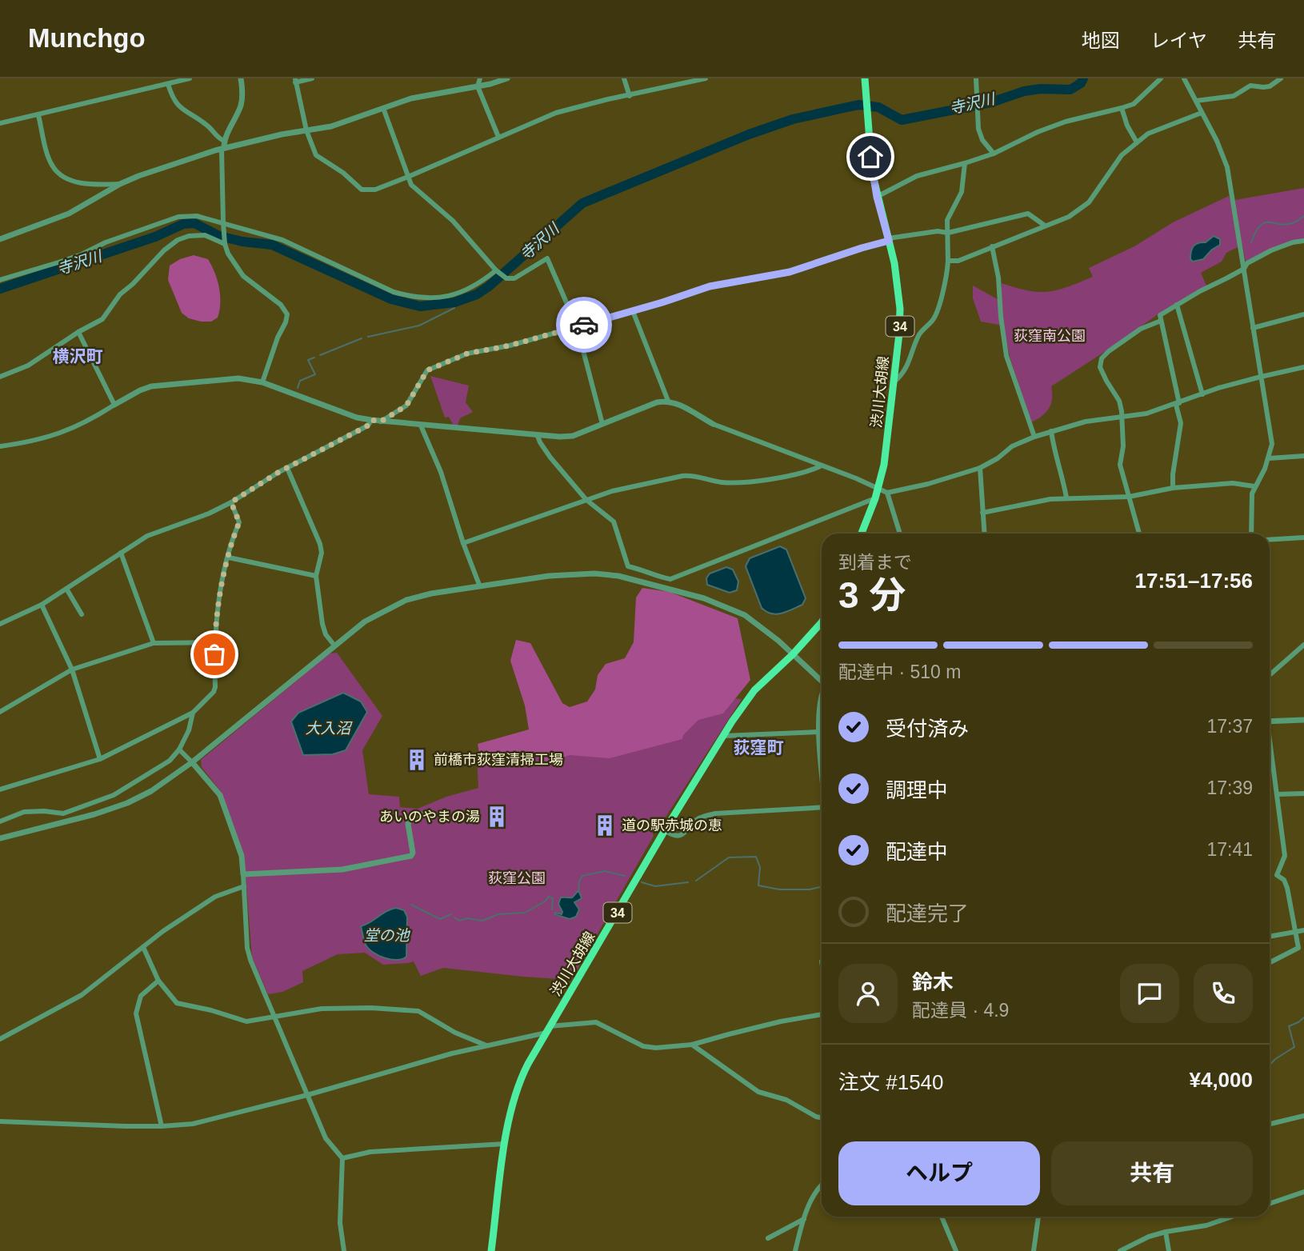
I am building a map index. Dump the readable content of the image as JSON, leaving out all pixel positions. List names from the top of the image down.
{
  "streets": {
    "main road": ["34", "渋川大胡線"]
  },
  "districts": ["横沢町", "荻窪町"],
  "water": ["寺沢川", "大入沼", "堂の池"],
  "parks": ["荻窪南公園", "荻窪公園"],
  "places": {
    "building": ["前橋市荻窪清掃工場", "あいのやまの湯", "道の駅赤城の恵"]
  },
  "page": {
    "header": "Munchgo",
    "nav": ["地図", "レイヤ", "共有"],
    "heading": ["3 分", "到着まで", "17:51–17:56"],
    "panel": [
      "鈴木",
      "配達員 · 4.9",
      "注文 #1540",
      "¥4,000"
    ],
    "bar": "配達中 · 510 m",
    "list": [
      ["受付済み", "17:37"],
      ["調理中", "17:39"],
      ["配達中", "17:41"],
      "配達完了"
    ],
    "buttons": ["ヘルプ", "共有"]
  }
}
